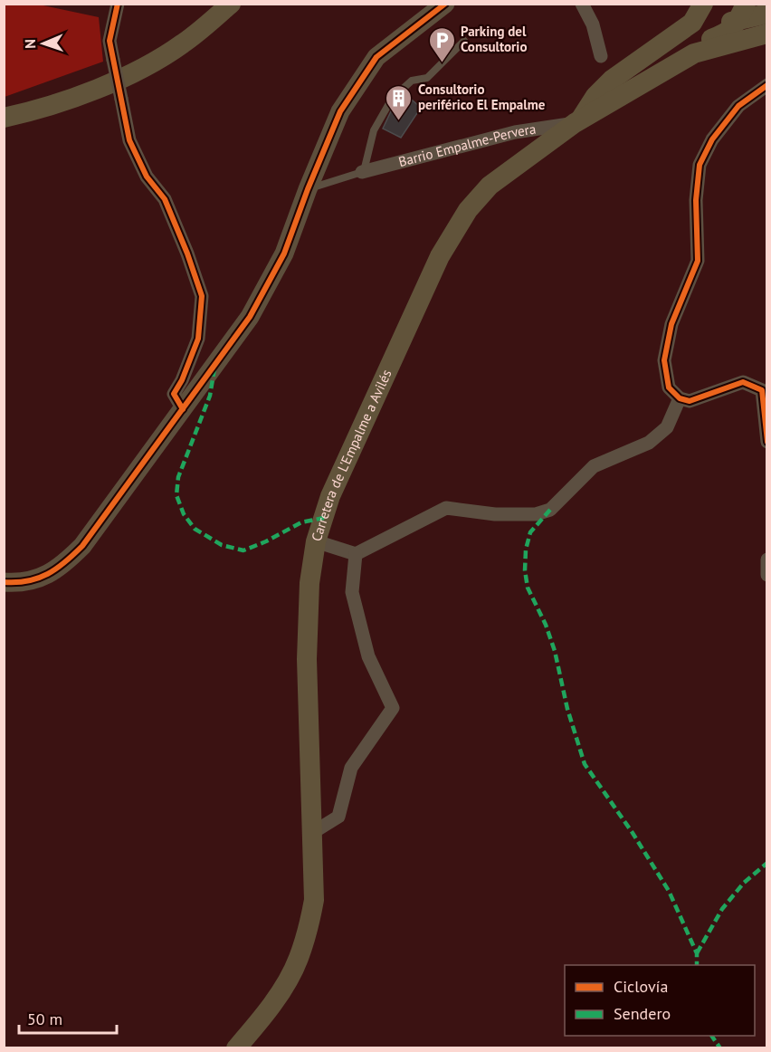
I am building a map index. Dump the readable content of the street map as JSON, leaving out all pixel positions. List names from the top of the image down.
{
  "streets": {
    "main road": ["Carretera de L'Empalme a Avilés"],
    "street": ["Barrio Empalme-Pervera"]
  },
  "crossings": [
    ["Barrio Empalme-Pervera", "Carretera de L'Empalme a Avilés"]
  ],
  "places": {
    "parking": ["Parking del Consultorio"],
    "building": ["Consultorio periférico El Empalme"]
  },
  "legend": ["Ciclovía", "Sendero"],
  "scale_bar": "50 m",
  "north": "left"
}
